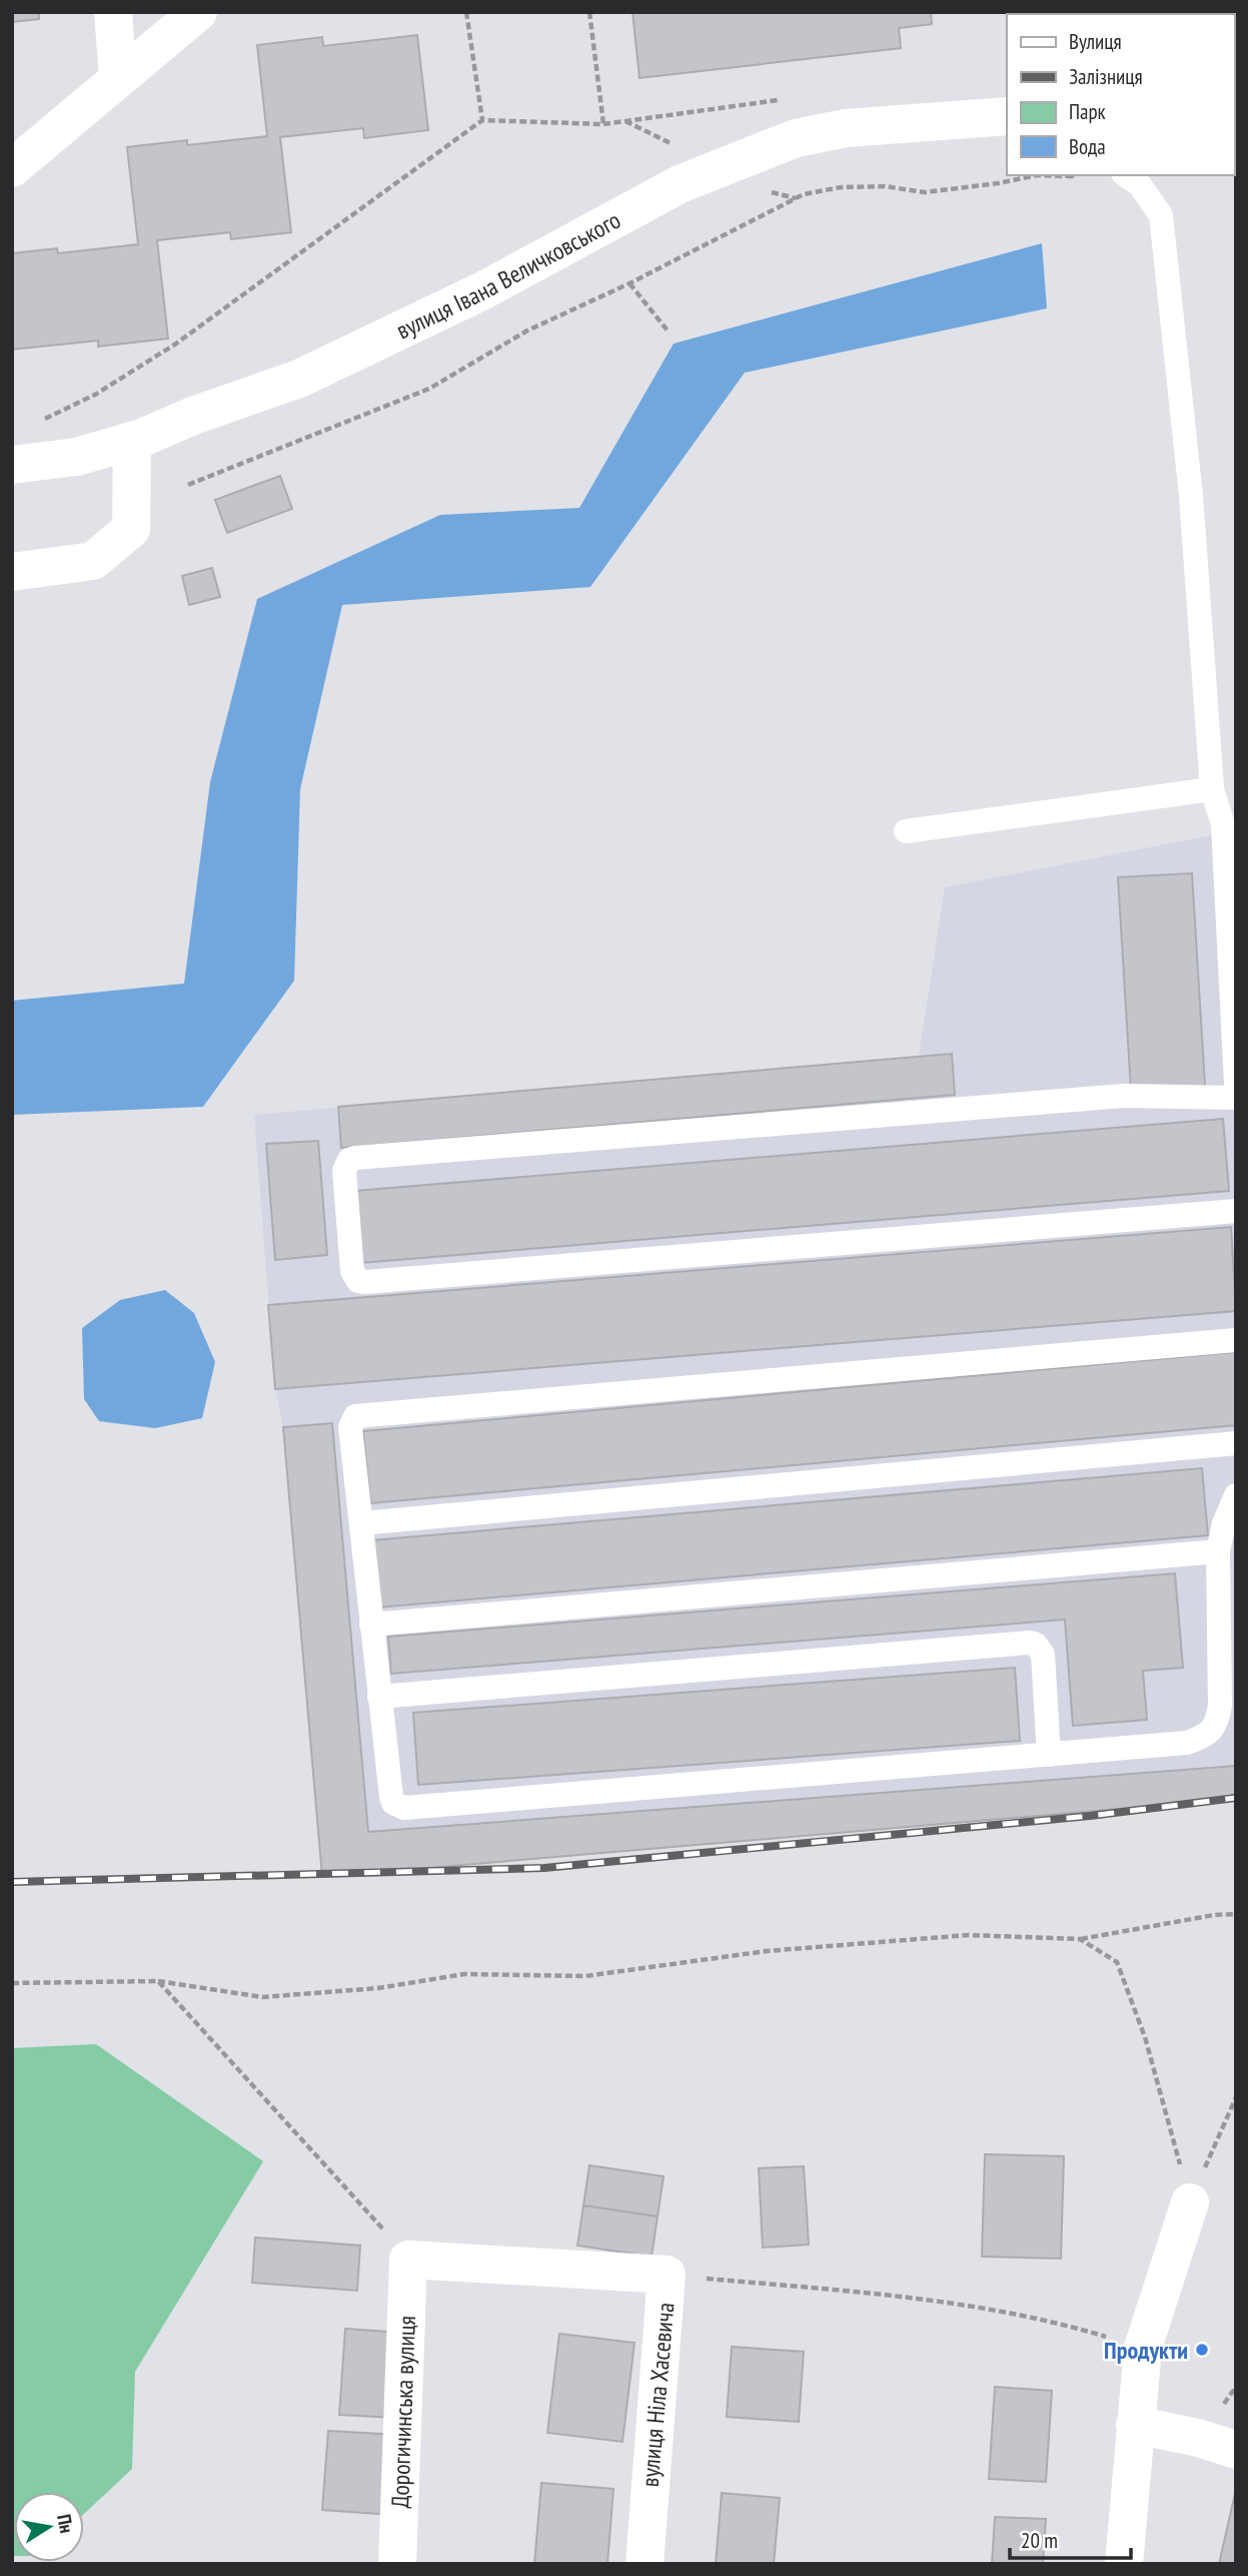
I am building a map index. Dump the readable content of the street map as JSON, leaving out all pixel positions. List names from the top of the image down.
{
  "streets": {
    "street": ["вулиця Івана Величковського", "вулиця Ніла Хасевича", "Дорогичинська вулиця"]
  },
  "crossings": [
    ["вулиця Ніла Хасевича", "Дорогичинська вулиця"]
  ],
  "places": ["Продукти"],
  "legend": [
    "Вулиця",
    "Залізниця",
    "Парк",
    "Вода"
  ],
  "scale_bar": "20 m",
  "north": "right"
}
